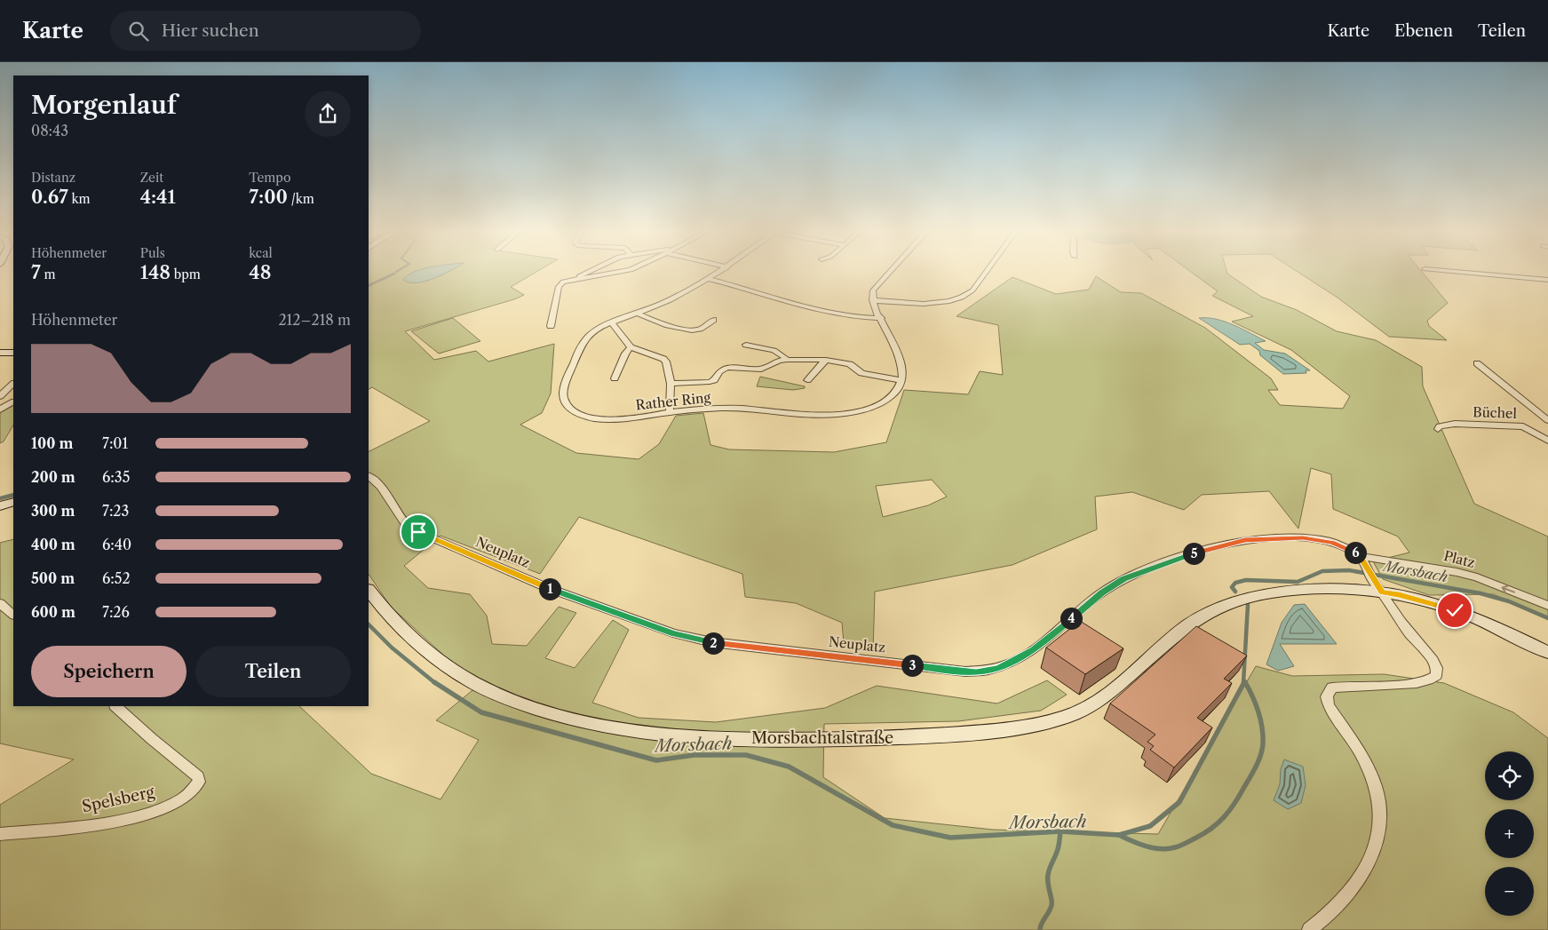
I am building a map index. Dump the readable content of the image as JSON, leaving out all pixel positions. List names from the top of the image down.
{
  "streets": {
    "main road": ["Morsbachtalstraße"],
    "street": [
      "Rather Ring",
      "Büchel",
      "Neuplatz",
      "Platz",
      "Spelsberg"
    ]
  },
  "crossings": [
    ["Neuplatz", "Platz"]
  ],
  "one_way": ["Platz"],
  "water": ["Morsbach"],
  "page": {
    "header": "Karte",
    "search": "Hier suchen",
    "nav": ["Karte", "Ebenen", "Teilen"],
    "heading": ["Morgenlauf", "08:43"],
    "stats": [
      ["Distanz", "0.67 km"],
      ["Zeit", "4:41"],
      ["Tempo", "7:00 /km"],
      ["Höhenmeter", "7 m"],
      ["Puls", "148 bpm"],
      ["kcal", "48"]
    ],
    "chart": ["Höhenmeter", "212–218 m"],
    "list": [
      {
        "name": "100 m",
        "note": "7:01"
      },
      {
        "name": "200 m",
        "note": "6:35"
      },
      {
        "name": "300 m",
        "note": "7:23"
      },
      {
        "name": "400 m",
        "note": "6:40"
      },
      {
        "name": "500 m",
        "note": "6:52"
      },
      {
        "name": "600 m",
        "note": "7:26"
      }
    ],
    "pins": [
      "6",
      "5",
      "1",
      "4",
      "2",
      "3"
    ],
    "buttons": ["Speichern", "Teilen"],
    "map_buttons": ["+", "−"]
  }
}
